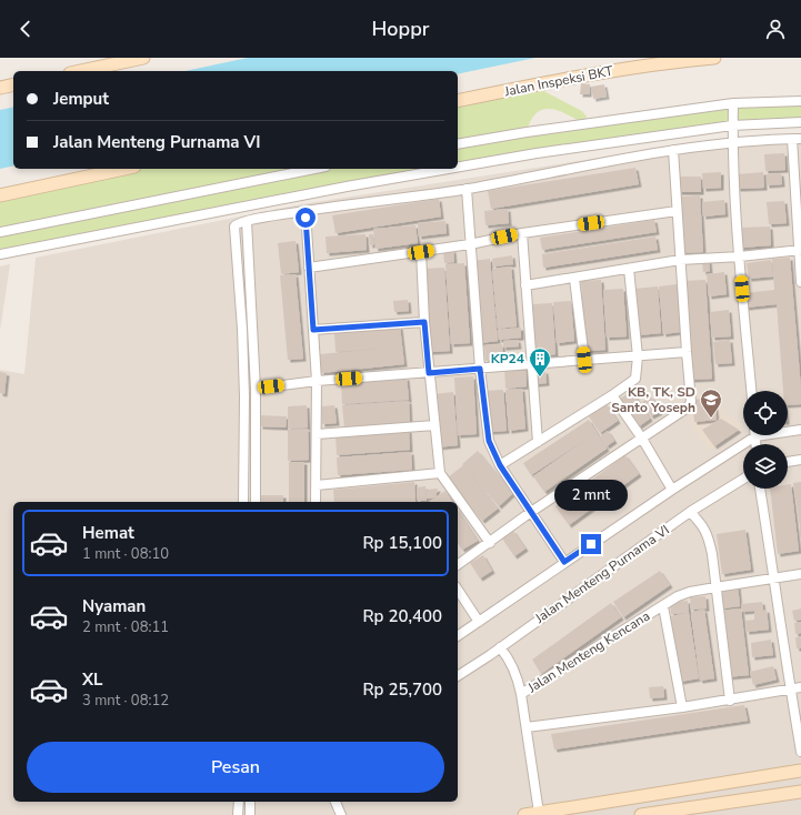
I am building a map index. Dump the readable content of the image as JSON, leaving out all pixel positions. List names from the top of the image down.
{
  "streets": {
    "street": ["Jalan Inspeksi BKT", "Jalan Menteng Purnama VI", "Jalan Menteng Kencana"]
  },
  "places": {
    "building": ["KP24"],
    "school or university": ["KB, TK, SD Santo Yoseph"]
  },
  "page": {
    "header": "Hoppr",
    "banner": ["Jemput", "Jalan Menteng Purnama VI"],
    "bubble": "2 mnt",
    "list": [
      {
        "name": "Hemat",
        "note": "1 mnt · 08:10",
        "value": "Rp 15,100"
      },
      {
        "name": "Nyaman",
        "note": "2 mnt · 08:11",
        "value": "Rp 20,400"
      },
      {
        "name": "XL",
        "note": "3 mnt · 08:12",
        "value": "Rp 25,700"
      }
    ],
    "buttons": "Pesan"
  }
}
